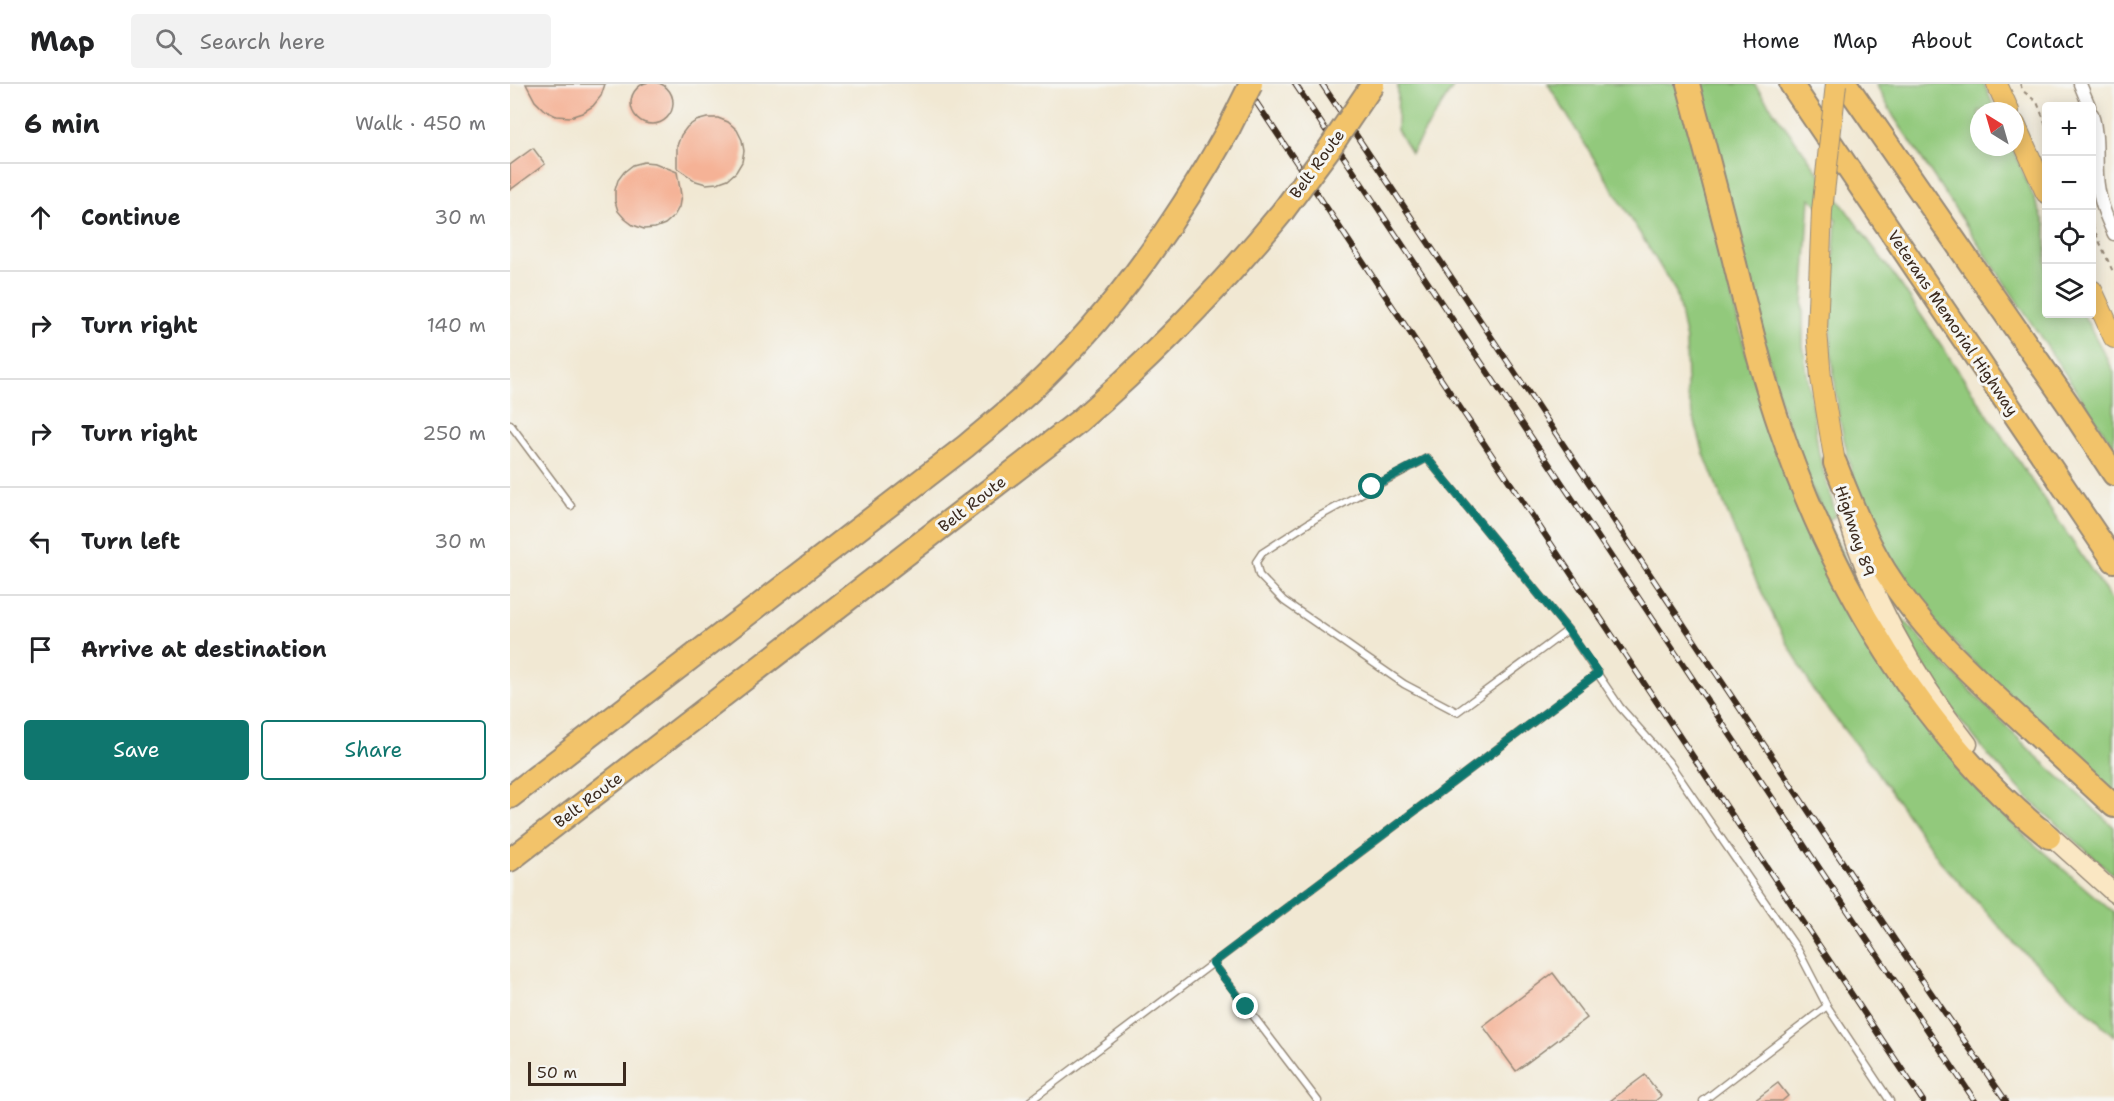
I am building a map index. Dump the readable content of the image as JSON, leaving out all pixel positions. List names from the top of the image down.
{
  "streets": {
    "highway": ["Belt Route", "Veterans Memorial Highway"],
    "main road": ["Highway 89"]
  },
  "scale_bar": "50 m",
  "north": "top left",
  "page": {
    "header": "Map",
    "search": "Search here",
    "nav": [
      "Home",
      "Map",
      "About",
      "Contact"
    ],
    "heading": ["6 min", "Walk · 450 m"],
    "map_buttons": ["+", "−"],
    "list": [
      ["Continue", "30 m"],
      ["Turn right", "140 m"],
      ["Turn right", "250 m"],
      ["Turn left", "30 m"],
      "Arrive at destination"
    ],
    "buttons": ["Save", "Share"],
    "scale": "50 m"
  }
}
